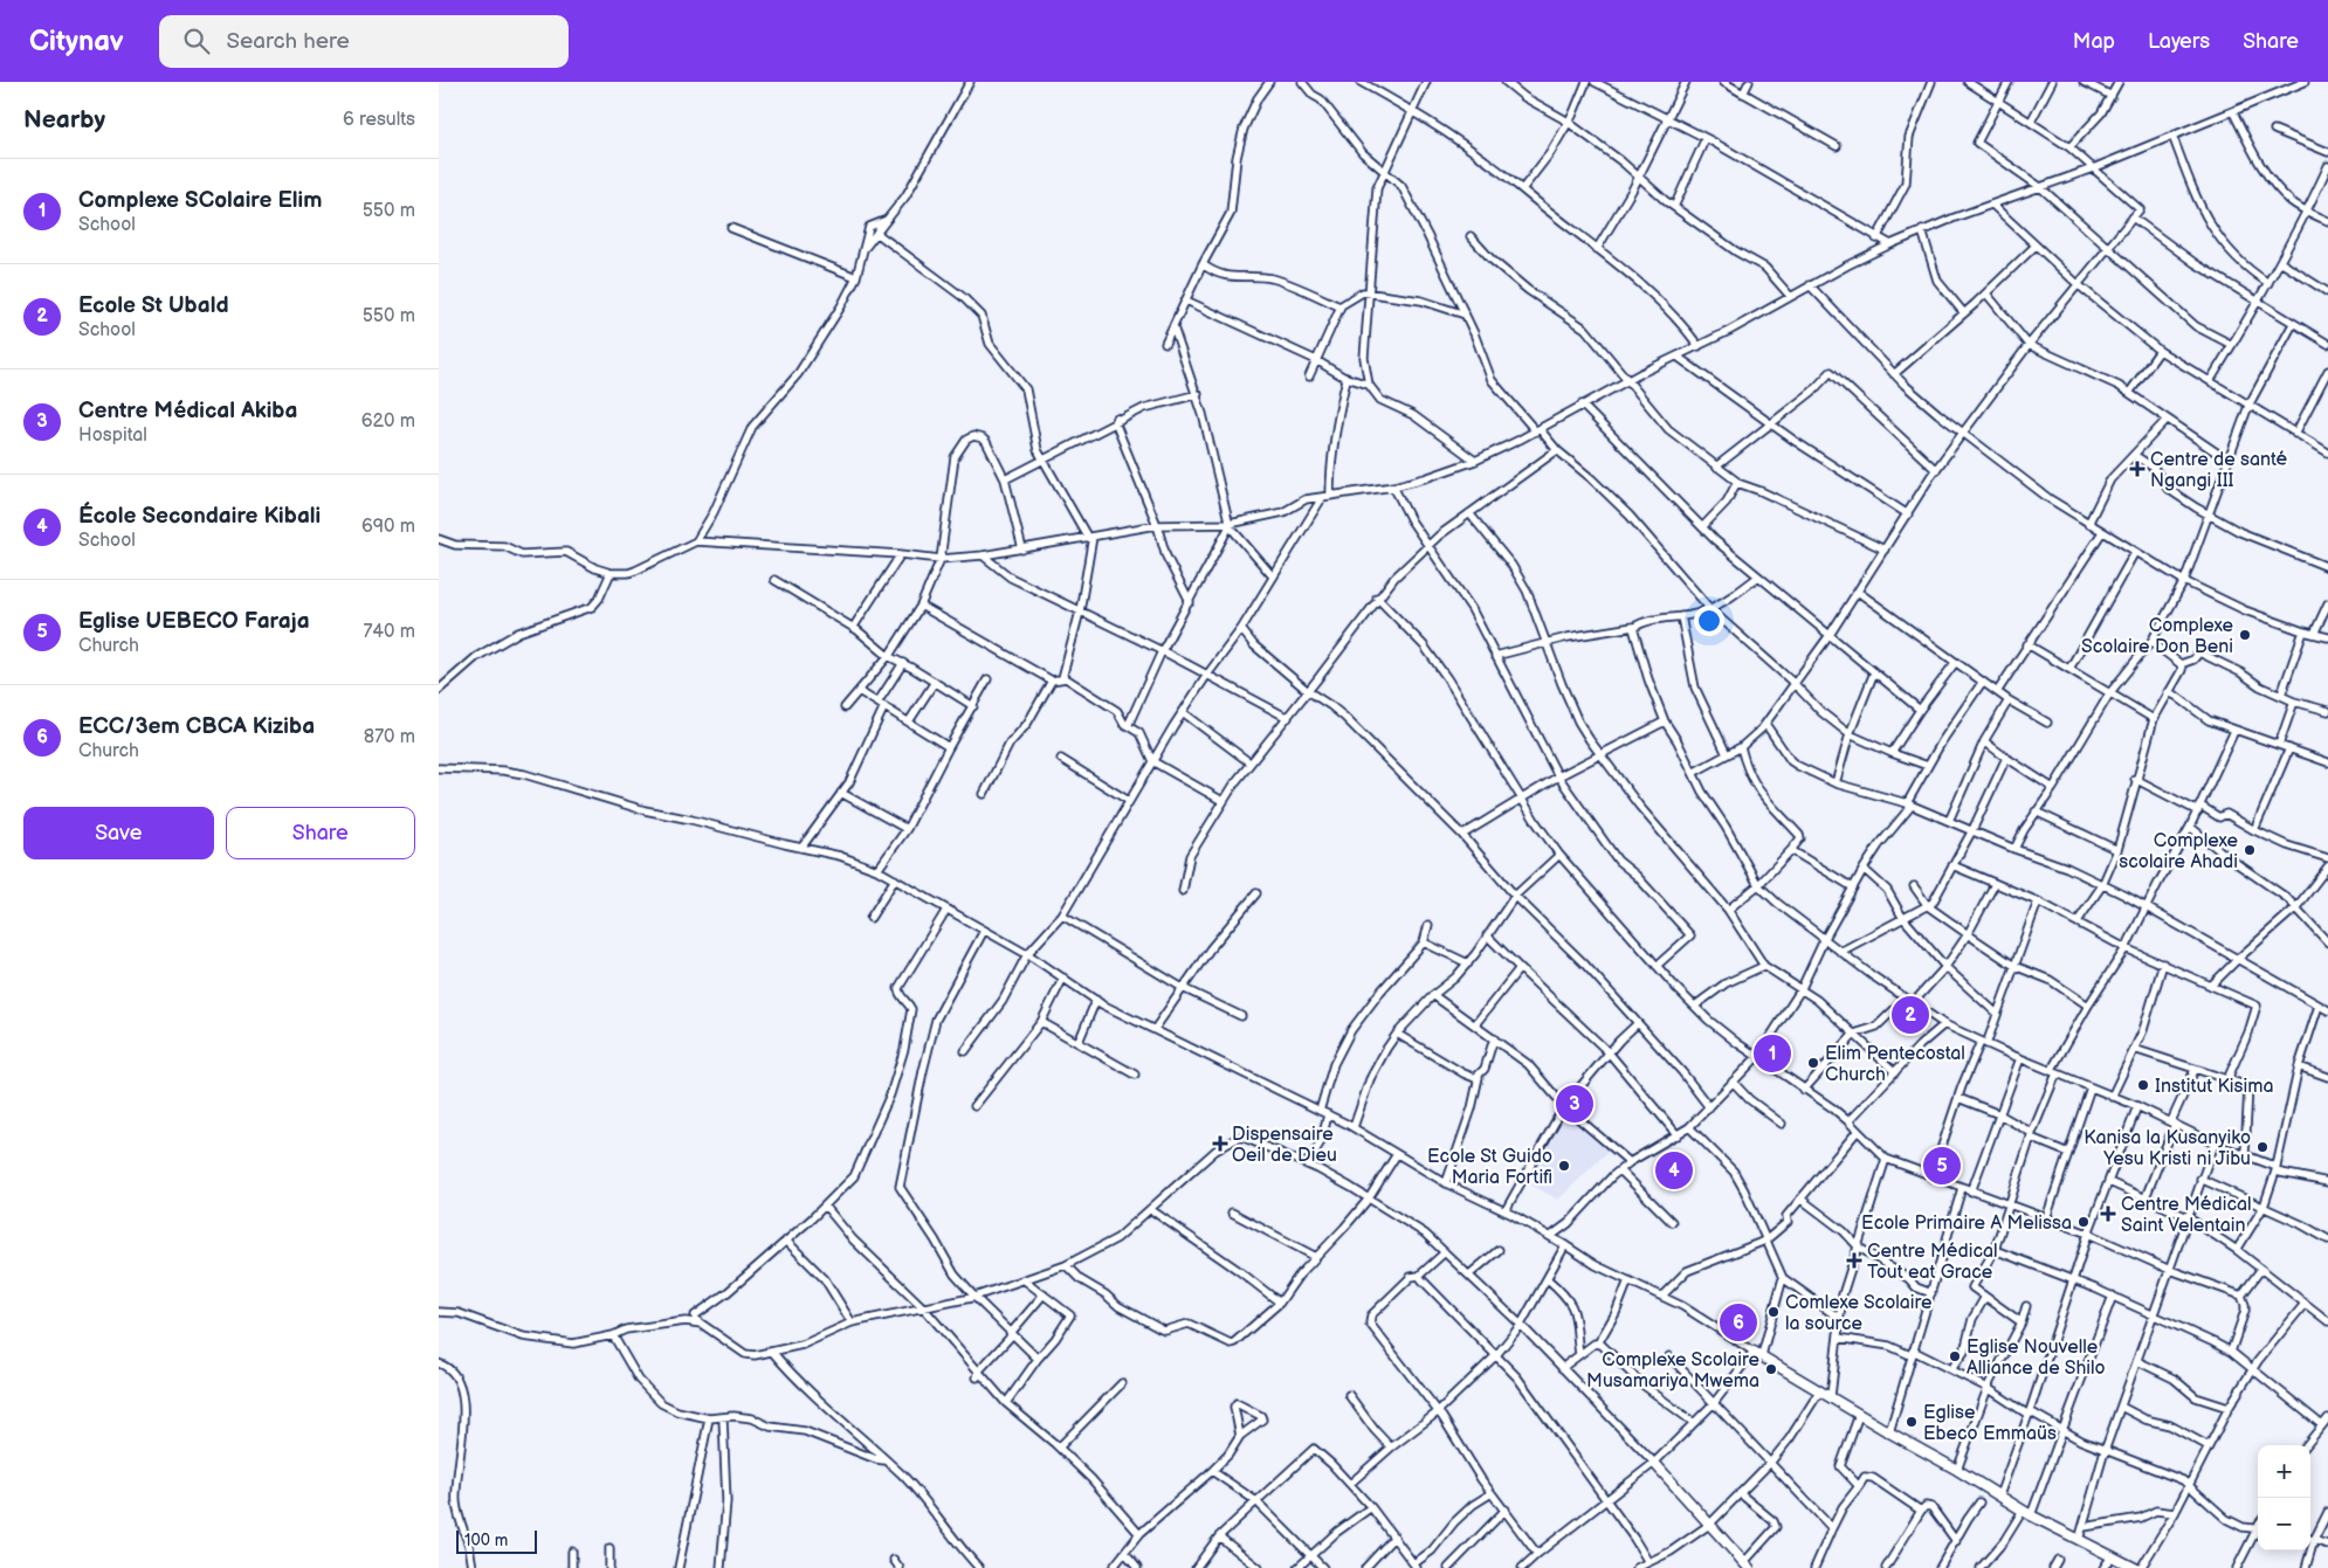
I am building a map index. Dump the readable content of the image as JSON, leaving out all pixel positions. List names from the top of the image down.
{
  "places": {
    "health": [
      "Centre de santé Ngangi III",
      "Dispensaire Oeil de Dieu",
      "Centre Médical Saint Velentain",
      "Centre Médical Tout eat Grace"
    ],
    "other": [
      "Complexe Scolaire Don Beni",
      "Complexe scolaire Ahadi",
      "Elim Pentecostal Church",
      "Institut Kisima",
      "Kanisa la Kusanyiko Yesu Kristi ni Jibu",
      "Ecole St Guido Maria Fortifi",
      "Ecole Primaire A Melissa",
      "Comlexe Scolaire la source",
      "Eglise Nouvelle Alliance de Shilo",
      "Complexe Scolaire Musamariya Mwema",
      "Eglise Ebeco Emmaüs"
    ]
  },
  "scale_bar": "100 m",
  "page": {
    "header": "Citynav",
    "search": "Search here",
    "nav": ["Map", "Layers", "Share"],
    "heading": ["Nearby", "6 results"],
    "list": [
      {
        "mark": "1",
        "name": "Complexe SColaire Elim",
        "note": "School",
        "value": "550 m"
      },
      {
        "mark": "2",
        "name": "Ecole St Ubald",
        "note": "School",
        "value": "550 m"
      },
      {
        "mark": "3",
        "name": "Centre Médical Akiba",
        "note": "Hospital",
        "value": "620 m"
      },
      {
        "mark": "4",
        "name": "École Secondaire Kibali",
        "note": "School",
        "value": "690 m"
      },
      {
        "mark": "5",
        "name": "Eglise UEBECO Faraja",
        "note": "Church",
        "value": "740 m"
      },
      {
        "mark": "6",
        "name": "ECC/3em CBCA Kiziba",
        "note": "Church",
        "value": "870 m"
      }
    ],
    "buttons": ["Save", "Share"],
    "pins": [
      "2",
      "1",
      "3",
      "5",
      "4",
      "6"
    ],
    "map_buttons": ["+", "−"],
    "scale": "100 m"
  }
}
